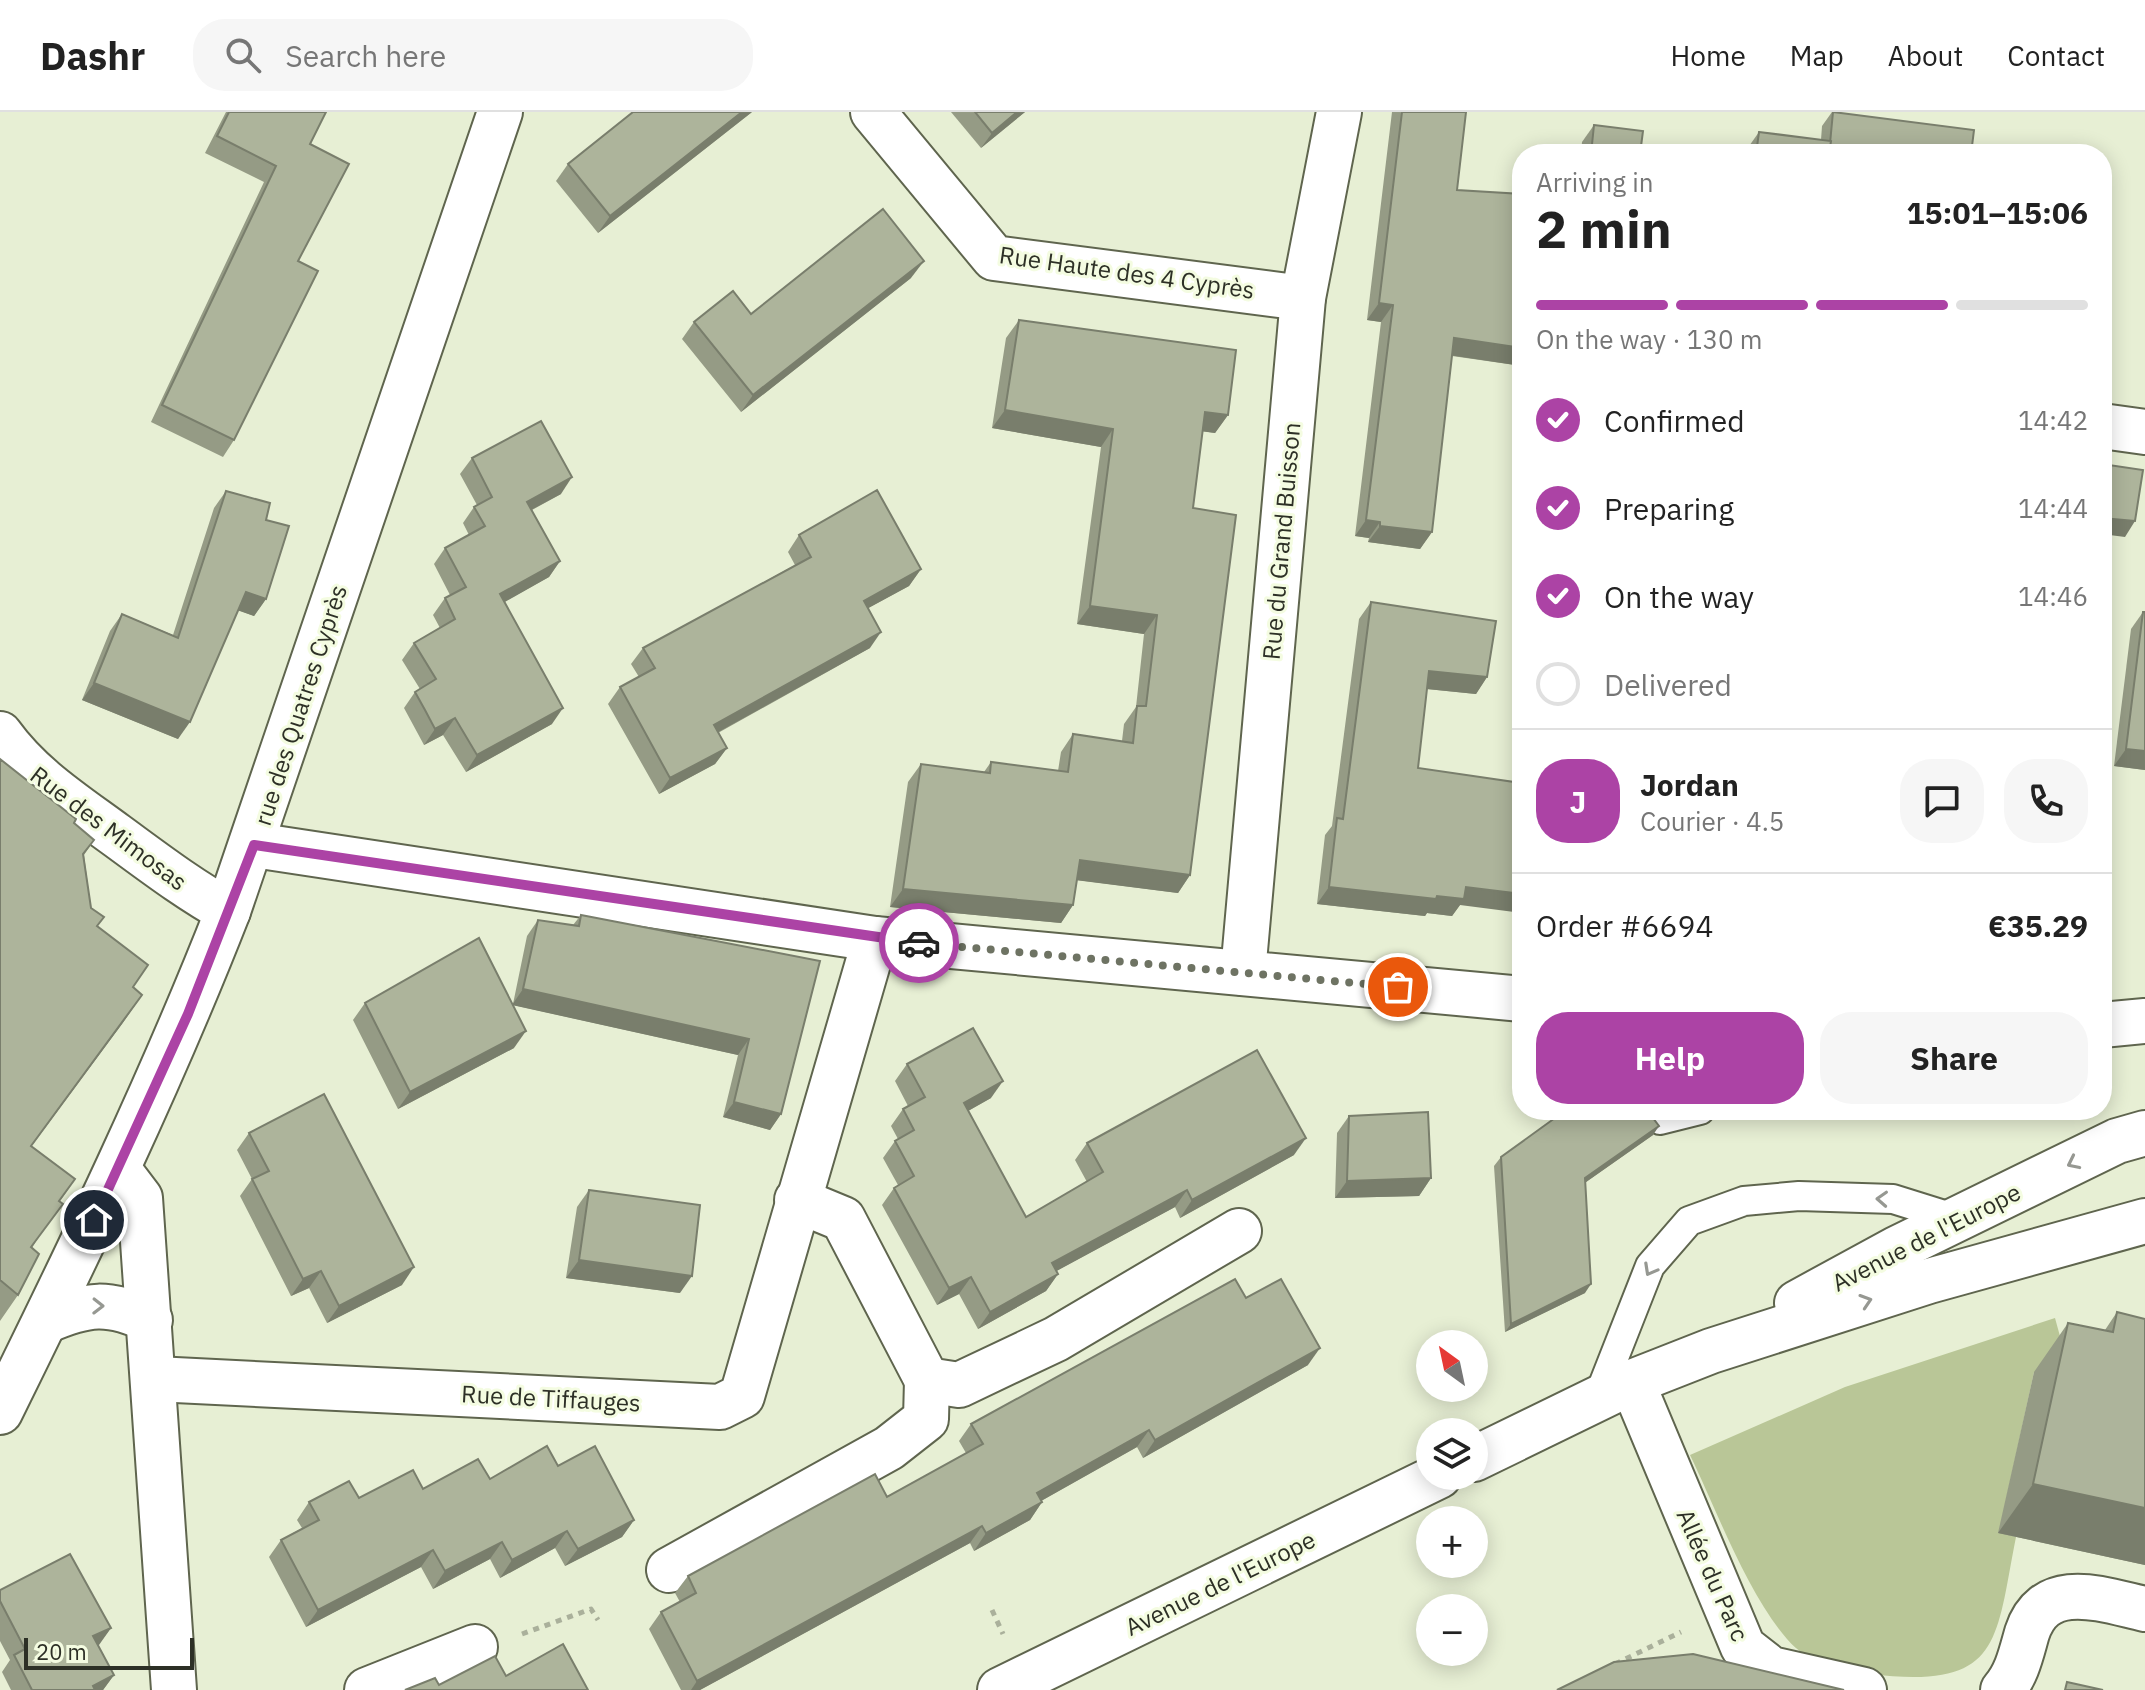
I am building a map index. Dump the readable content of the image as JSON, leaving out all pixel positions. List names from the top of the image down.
{
  "streets": {
    "street": [
      "Rue Haute des 4 Cyprès",
      "Rue du Grand Buisson",
      "rue des Quatres Cyprès",
      "Rue des Mimosas",
      "Avenue de l'Europe",
      "Rue de Tiffauges",
      "Allée du Parc"
    ]
  },
  "crossings": [
    ["Rue Haute des 4 Cyprès", "Rue du Grand Buisson"],
    ["rue des Quatres Cyprès", "Rue des Mimosas"],
    ["Avenue de l'Europe", "Allée du Parc"]
  ],
  "scale_bar": "20 m",
  "north": "top left",
  "page": {
    "header": "Dashr",
    "search": "Search here",
    "nav": [
      "Home",
      "Map",
      "About",
      "Contact"
    ],
    "heading": ["2 min", "Arriving in", "15:01–15:06"],
    "panel": [
      "Jordan",
      "Courier · 4.5",
      "Order #6694",
      "€35.29"
    ],
    "bar": "On the way · 130 m",
    "list": [
      ["Confirmed", "14:42"],
      ["Preparing", "14:44"],
      ["On the way", "14:46"],
      "Delivered"
    ],
    "round": "J",
    "buttons": ["Help", "Share"],
    "map_buttons": ["+", "−"],
    "scale": "20 m"
  }
}
